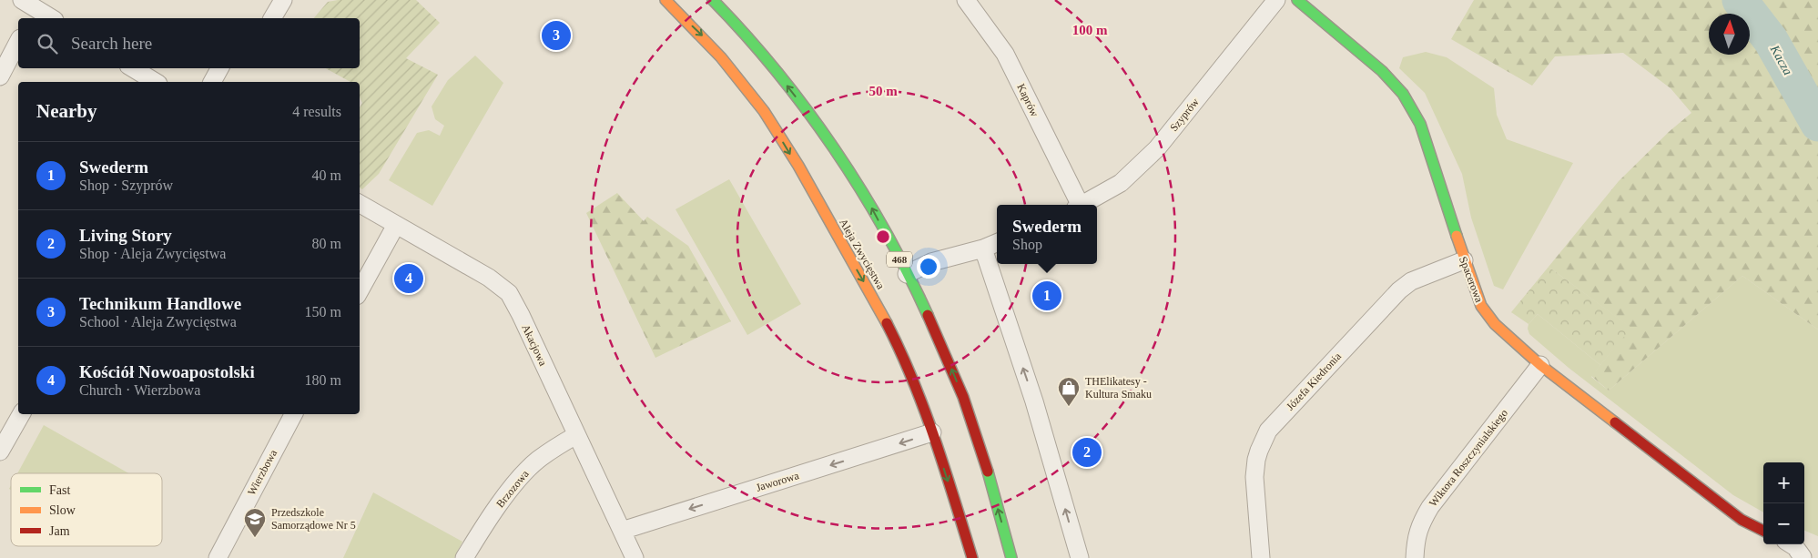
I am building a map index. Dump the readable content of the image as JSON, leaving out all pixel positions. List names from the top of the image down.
{
  "streets": {
    "main road": ["Aleja Zwycięstwa", "468", "Spacerowa"],
    "street": [
      "Kaprów",
      "Szyprów",
      "Akacjowa",
      "Józefa Kiedronia",
      "Wiktora Roszczynialskiego",
      "Wierzbowa",
      "Jaworowa",
      "Brzozowa"
    ]
  },
  "crossings": [
    ["Aleja Zwycięstwa", "Jaworowa"],
    ["Spacerowa", "Józefa Kiedronia"],
    ["Spacerowa", "Wiktora Roszczynialskiego"],
    ["Akacjowa", "Jaworowa"],
    ["Akacjowa", "Brzozowa"]
  ],
  "one_way": ["Jaworowa"],
  "water": ["Kacza"],
  "places": {
    "shop": ["THElikatesy - Kultura Smaku"],
    "school or university": ["Przedszkole Samorządowe Nr 5"]
  },
  "legend": ["Fast", "Slow", "Jam"],
  "north": "top",
  "page": {
    "search": "Search here",
    "pins": [
      "3",
      "4",
      "1",
      "2"
    ],
    "heading": ["Nearby", "4 results"],
    "list": [
      {
        "mark": "1",
        "name": "Swederm",
        "note": "Shop · Szyprów",
        "value": "40 m"
      },
      {
        "mark": "2",
        "name": "Living Story",
        "note": "Shop · Aleja Zwycięstwa",
        "value": "80 m"
      },
      {
        "mark": "3",
        "name": "Technikum Handlowe",
        "note": "School · Aleja Zwycięstwa",
        "value": "150 m"
      },
      {
        "mark": "4",
        "name": "Kościół Nowoapostolski",
        "note": "Church · Wierzbowa",
        "value": "180 m"
      }
    ],
    "popup": ["Swederm", "Shop"],
    "map_buttons": ["+", "−"]
  },
  "rings": ["100 m", "50 m"]
}
